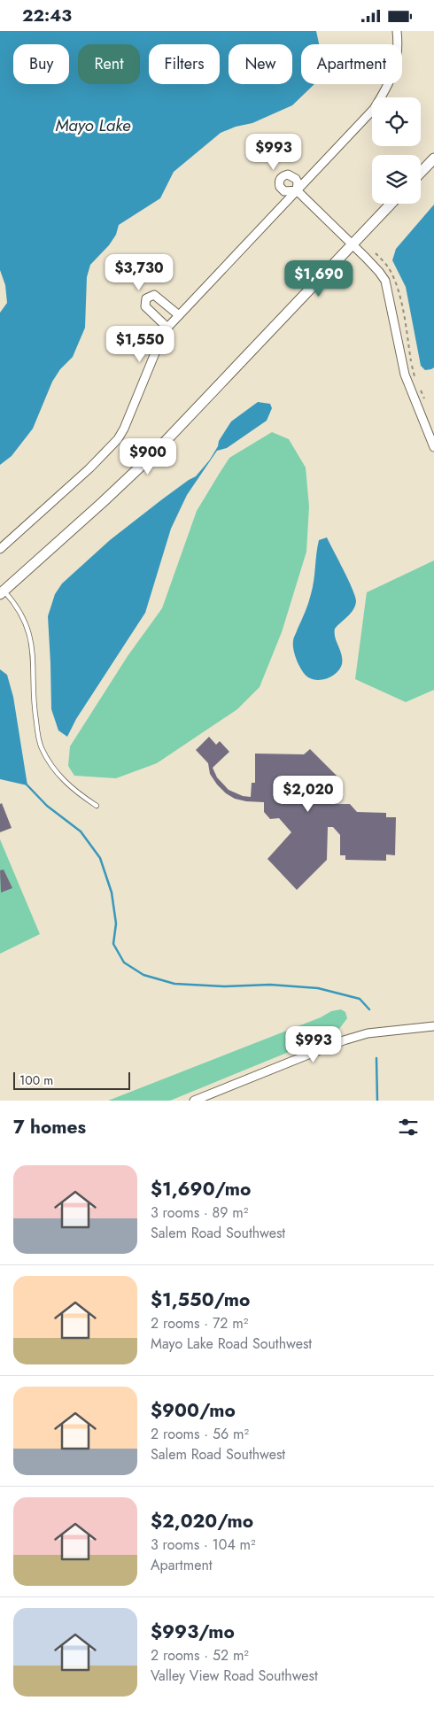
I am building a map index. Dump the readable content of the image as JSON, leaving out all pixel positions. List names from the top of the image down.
{
  "water": ["Mayo Lake"],
  "scale_bar": "100 m",
  "page": {
    "status": "22:43",
    "chip": [
      "Buy",
      "Rent",
      "Filters",
      "New",
      "Apartment"
    ],
    "price": [
      "$993",
      "$3,730",
      "$1,690",
      "$1,550",
      "$900",
      "$2,020",
      "$993"
    ],
    "scale": "100 m",
    "heading": "7 homes",
    "list": [
      {
        "name": "$1,690/mo",
        "note": "3 rooms · 89 m² · Salem Road Southwest"
      },
      {
        "name": "$1,550/mo",
        "note": "2 rooms · 72 m² · Mayo Lake Road Southwest"
      },
      {
        "name": "$900/mo",
        "note": "2 rooms · 56 m² · Salem Road Southwest"
      },
      {
        "name": "$2,020/mo",
        "note": "3 rooms · 104 m² · Apartment"
      },
      {
        "name": "$993/mo",
        "note": "2 rooms · 52 m² · Valley View Road Southwest"
      }
    ]
  }
}
